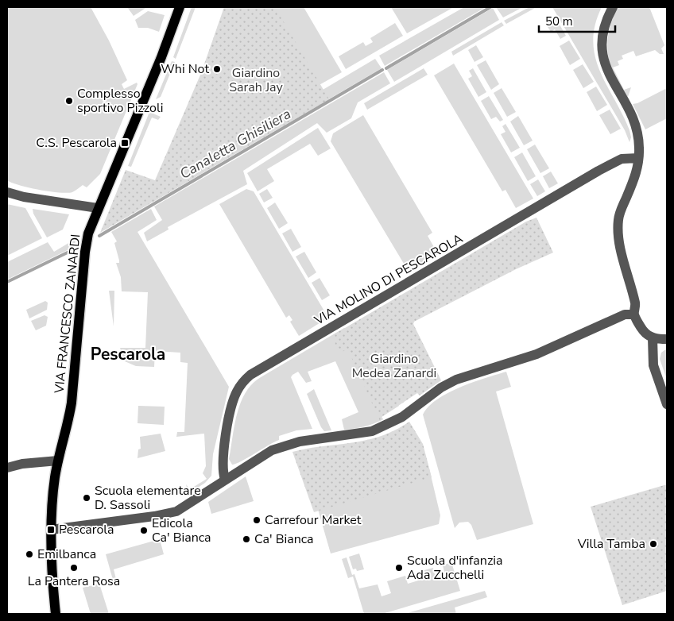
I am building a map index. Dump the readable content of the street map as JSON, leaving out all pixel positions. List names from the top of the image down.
{
  "streets": {
    "main road": ["VIA FRANCESCO ZANARDI"],
    "street": ["VIA MOLINO DI PESCAROLA"]
  },
  "districts": ["Pescarola"],
  "water": ["Canaletta Ghisiliera"],
  "parks": ["Giardino Sarah Jay", "Giardino Medea Zanardi"],
  "places": {
    "other": [
      "Whi Not",
      "Complesso sportivo Pizzoli",
      "Scuola elementare D. Sassoli",
      "Carrefour Market",
      "Edicola Ca' Bianca",
      "Ca' Bianca",
      "Villa Tamba",
      "Emilbanca",
      "La Pantera Rosa",
      "Scuola d'infanzia Ada Zucchelli"
    ],
    "transit": ["C.S. Pescarola", "Pescarola"]
  },
  "scale_bar": "50 m"
}
